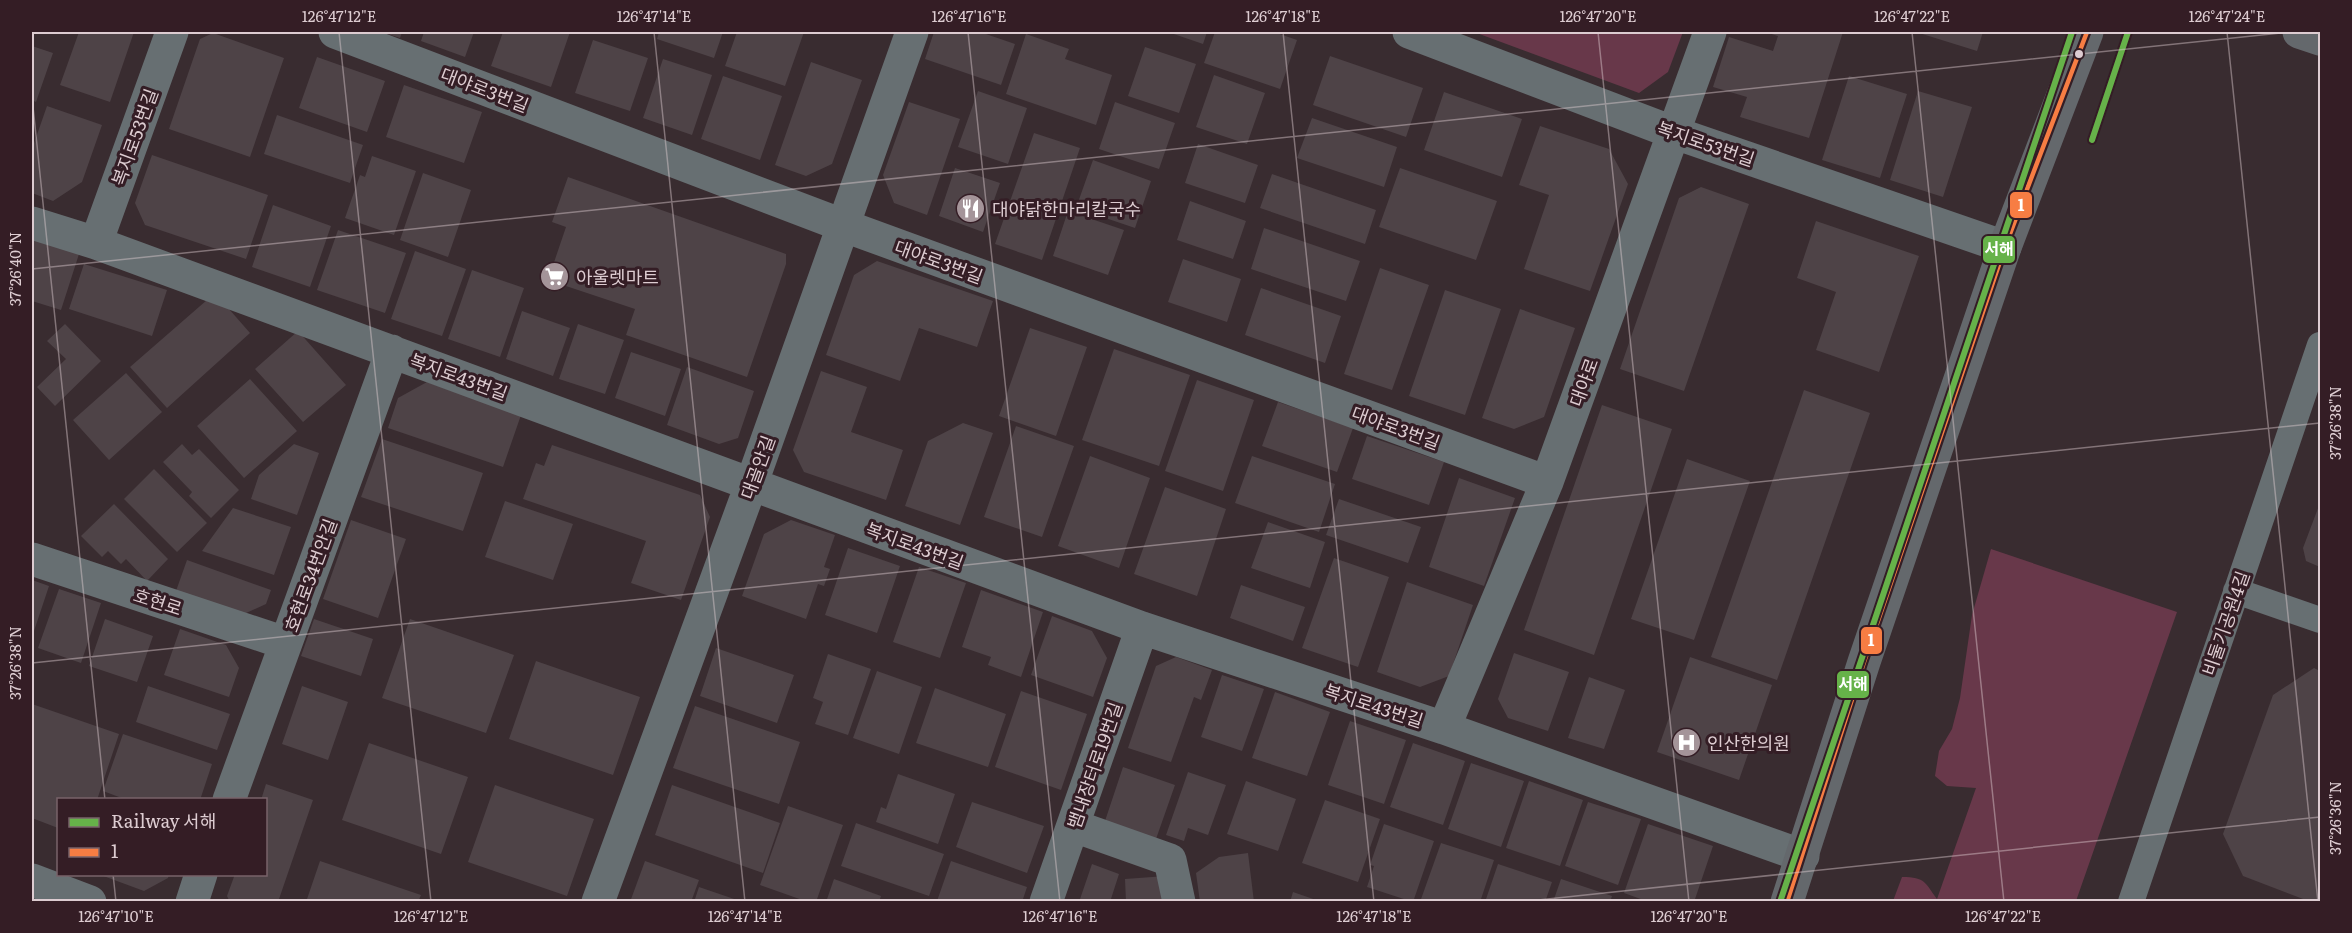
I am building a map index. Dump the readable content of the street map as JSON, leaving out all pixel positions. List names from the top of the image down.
{
  "streets": {
    "street": [
      "대야로3번길",
      "복지로53번길",
      "복지로43번길",
      "대야로",
      "대골안길",
      "호현로34번안길",
      "호현로",
      "뱀내장터로19번길"
    ],
    "lane": ["비둘기공원4길"]
  },
  "crossings": [
    ["대야로3번길", "대야로"],
    ["대야로3번길", "대골안길"],
    ["복지로53번길", "복지로43번길"],
    ["복지로53번길", "대야로"],
    ["복지로43번길", "대야로"],
    ["복지로43번길", "대골안길"],
    ["복지로43번길", "호현로34번안길"],
    ["복지로43번길", "뱀내장터로19번길"],
    ["호현로34번안길", "호현로"]
  ],
  "places": {
    "restaurant": ["대야닭한마리칼국수"],
    "supermarket": ["아울렛마트"],
    "hospital": ["인산한의원"]
  },
  "lines": ["rail line 서해", "transit line 1"],
  "legend": ["Railway 서해", "1"],
  "coordinates": [
    "126°47'12\"E",
    "126°47'14\"E",
    "126°47'16\"E",
    "126°47'18\"E",
    "126°47'20\"E",
    "126°47'22\"E",
    "126°47'24\"E",
    "37°26'40\"N",
    "37°26'38\"N",
    "37°26'36\"N",
    "126°47'10\"E"
  ]
}
